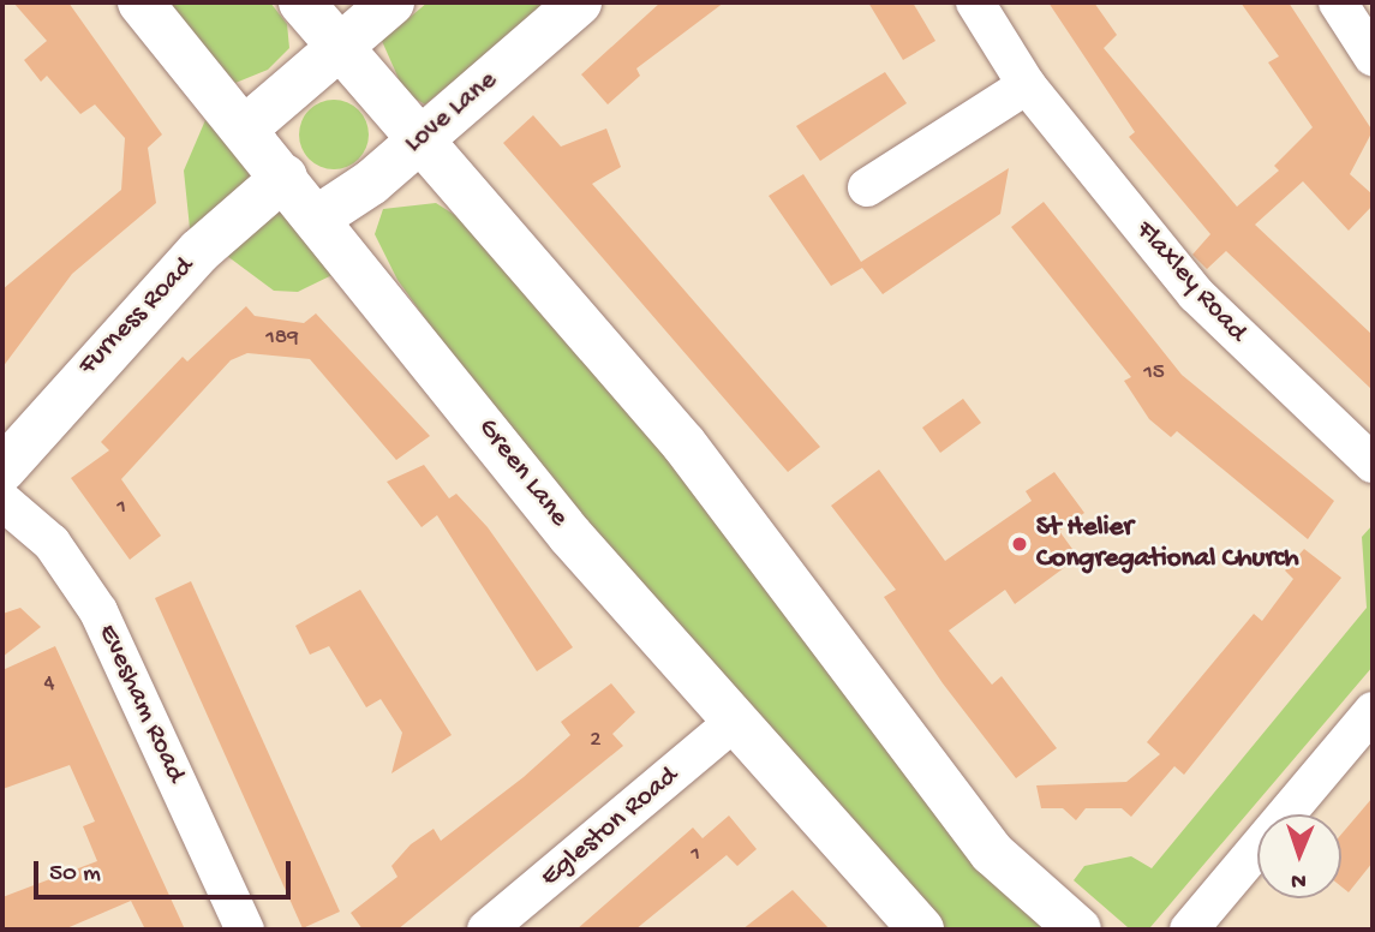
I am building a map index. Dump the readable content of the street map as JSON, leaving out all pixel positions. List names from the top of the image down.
{
  "streets": {
    "main road": ["Love Lane", "Furness Road", "Green Lane"],
    "street": ["Flaxley Road", "Evesham Road", "Egleston Road"]
  },
  "crossings": [
    ["Love Lane", "Green Lane"],
    ["Furness Road", "Green Lane"],
    ["Green Lane", "Egleston Road"]
  ],
  "places": ["St Helier Congregational Church"],
  "house_numbers": [
    "189",
    "15",
    "1",
    "4",
    "2",
    "1"
  ],
  "scale_bar": "50 m",
  "north": "bottom"
}
